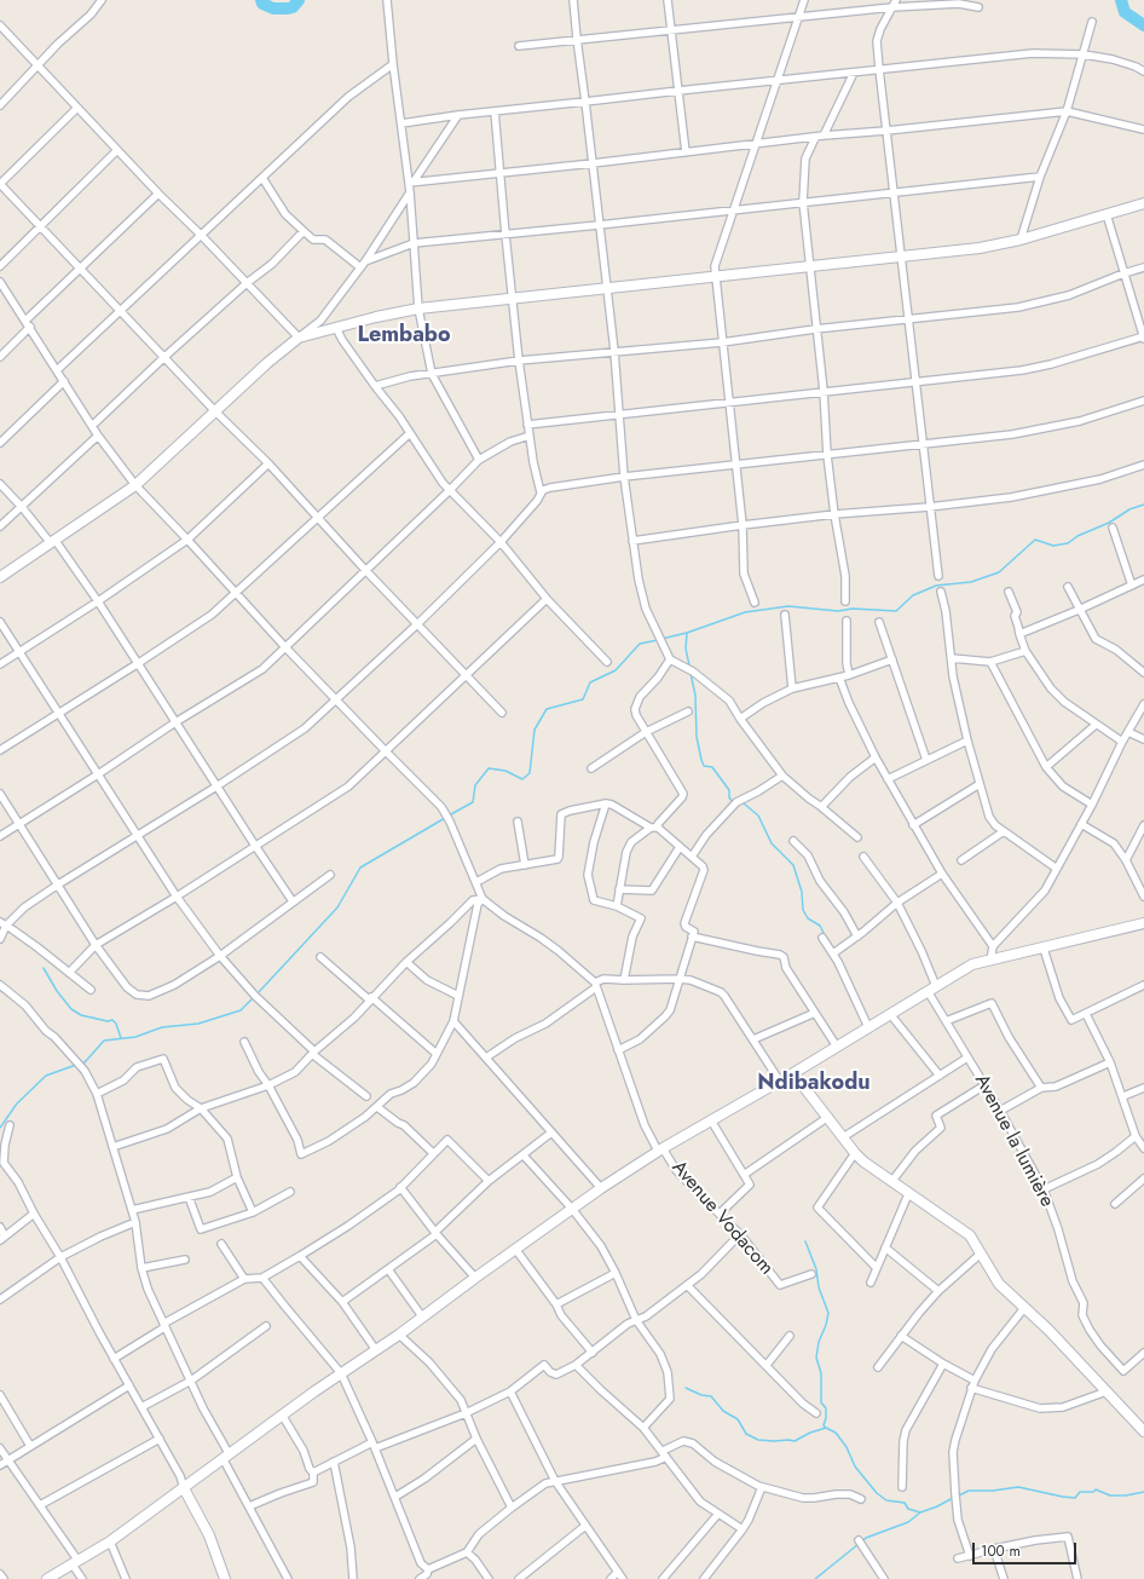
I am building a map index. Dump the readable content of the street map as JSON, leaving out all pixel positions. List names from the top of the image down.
{
  "streets": {
    "street": ["Avenue la lumière", "Avenue Vodacom"]
  },
  "districts": ["Lembabo", "Ndibakodu"],
  "scale_bar": "100 m"
}
